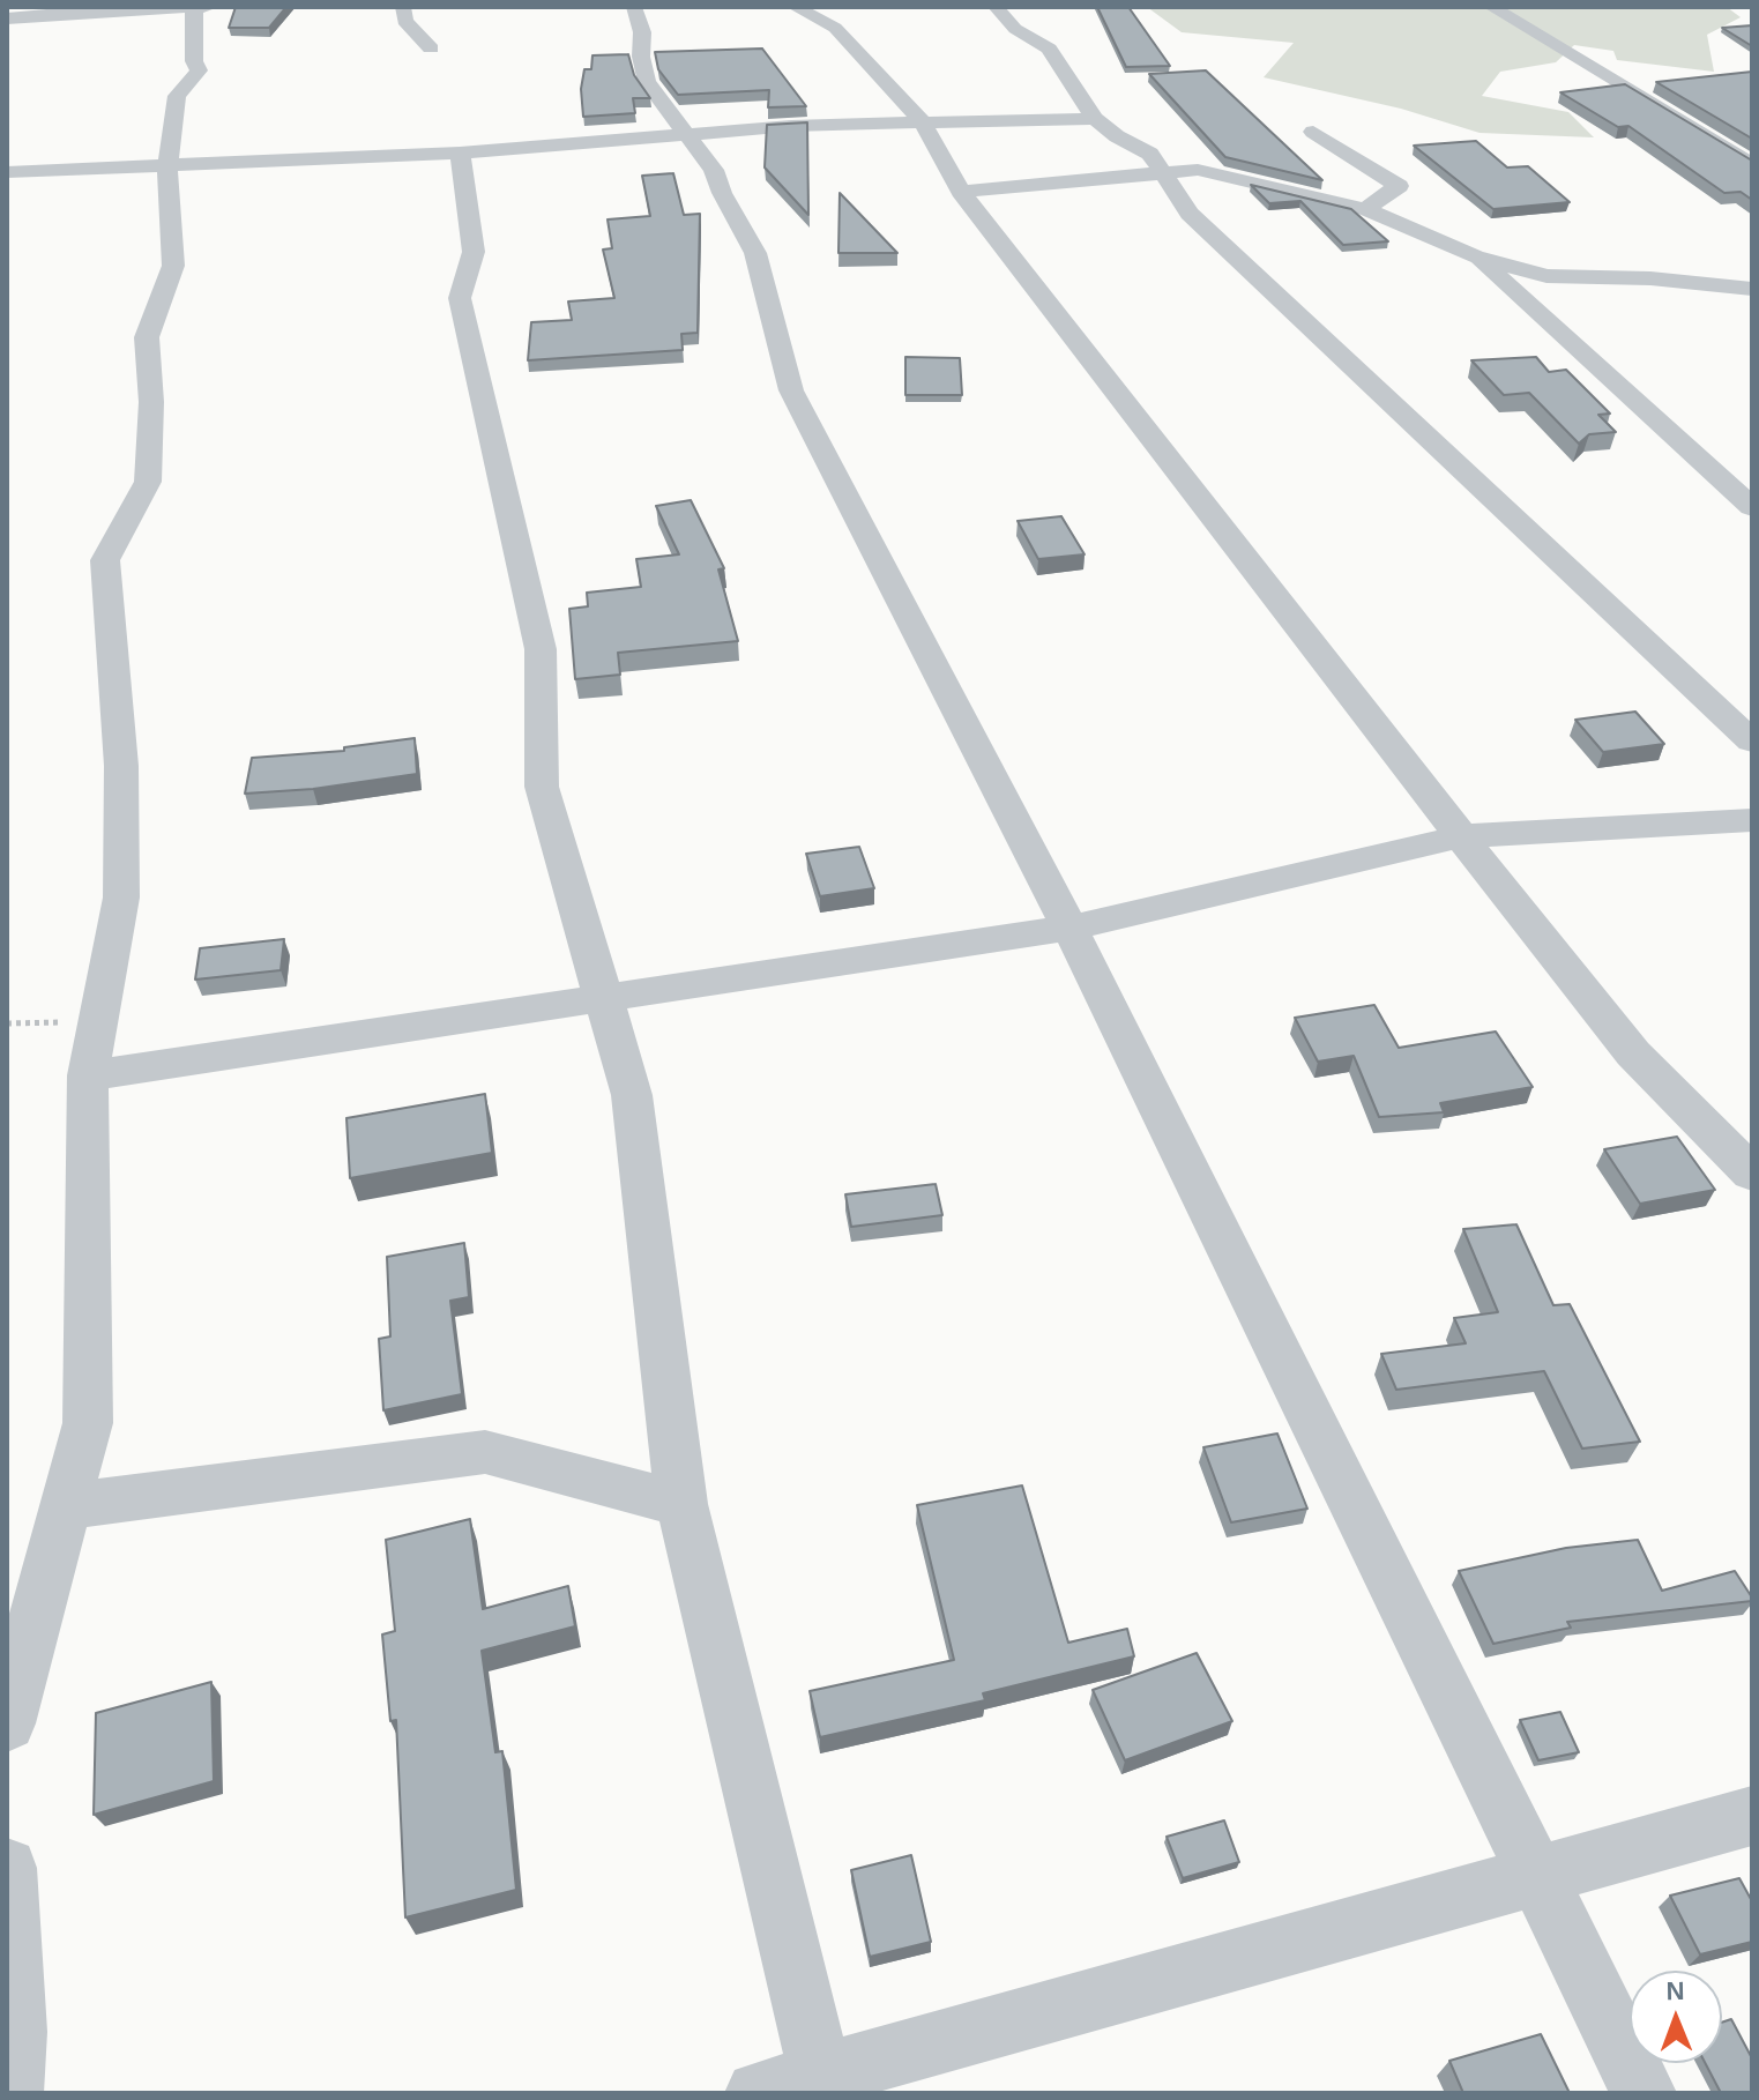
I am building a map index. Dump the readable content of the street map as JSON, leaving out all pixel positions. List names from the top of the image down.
{
  "north": "top"
}
